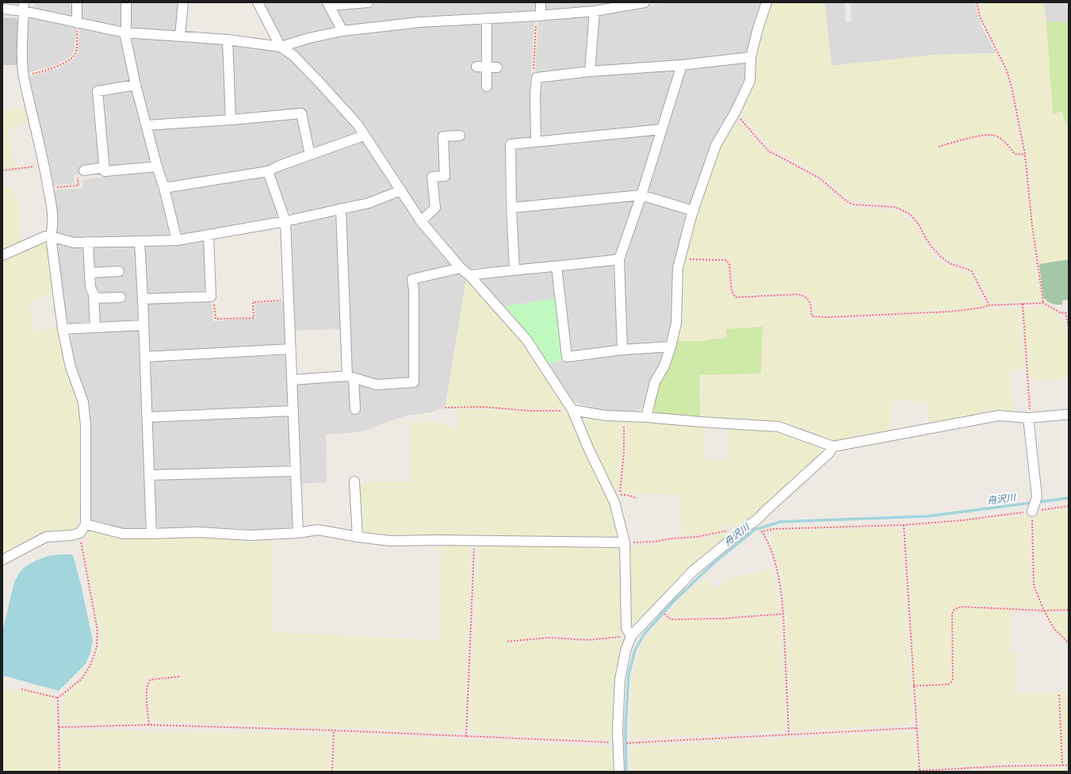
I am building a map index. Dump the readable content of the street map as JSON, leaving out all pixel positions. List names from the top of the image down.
{
  "water": ["舟沢川"]
}
